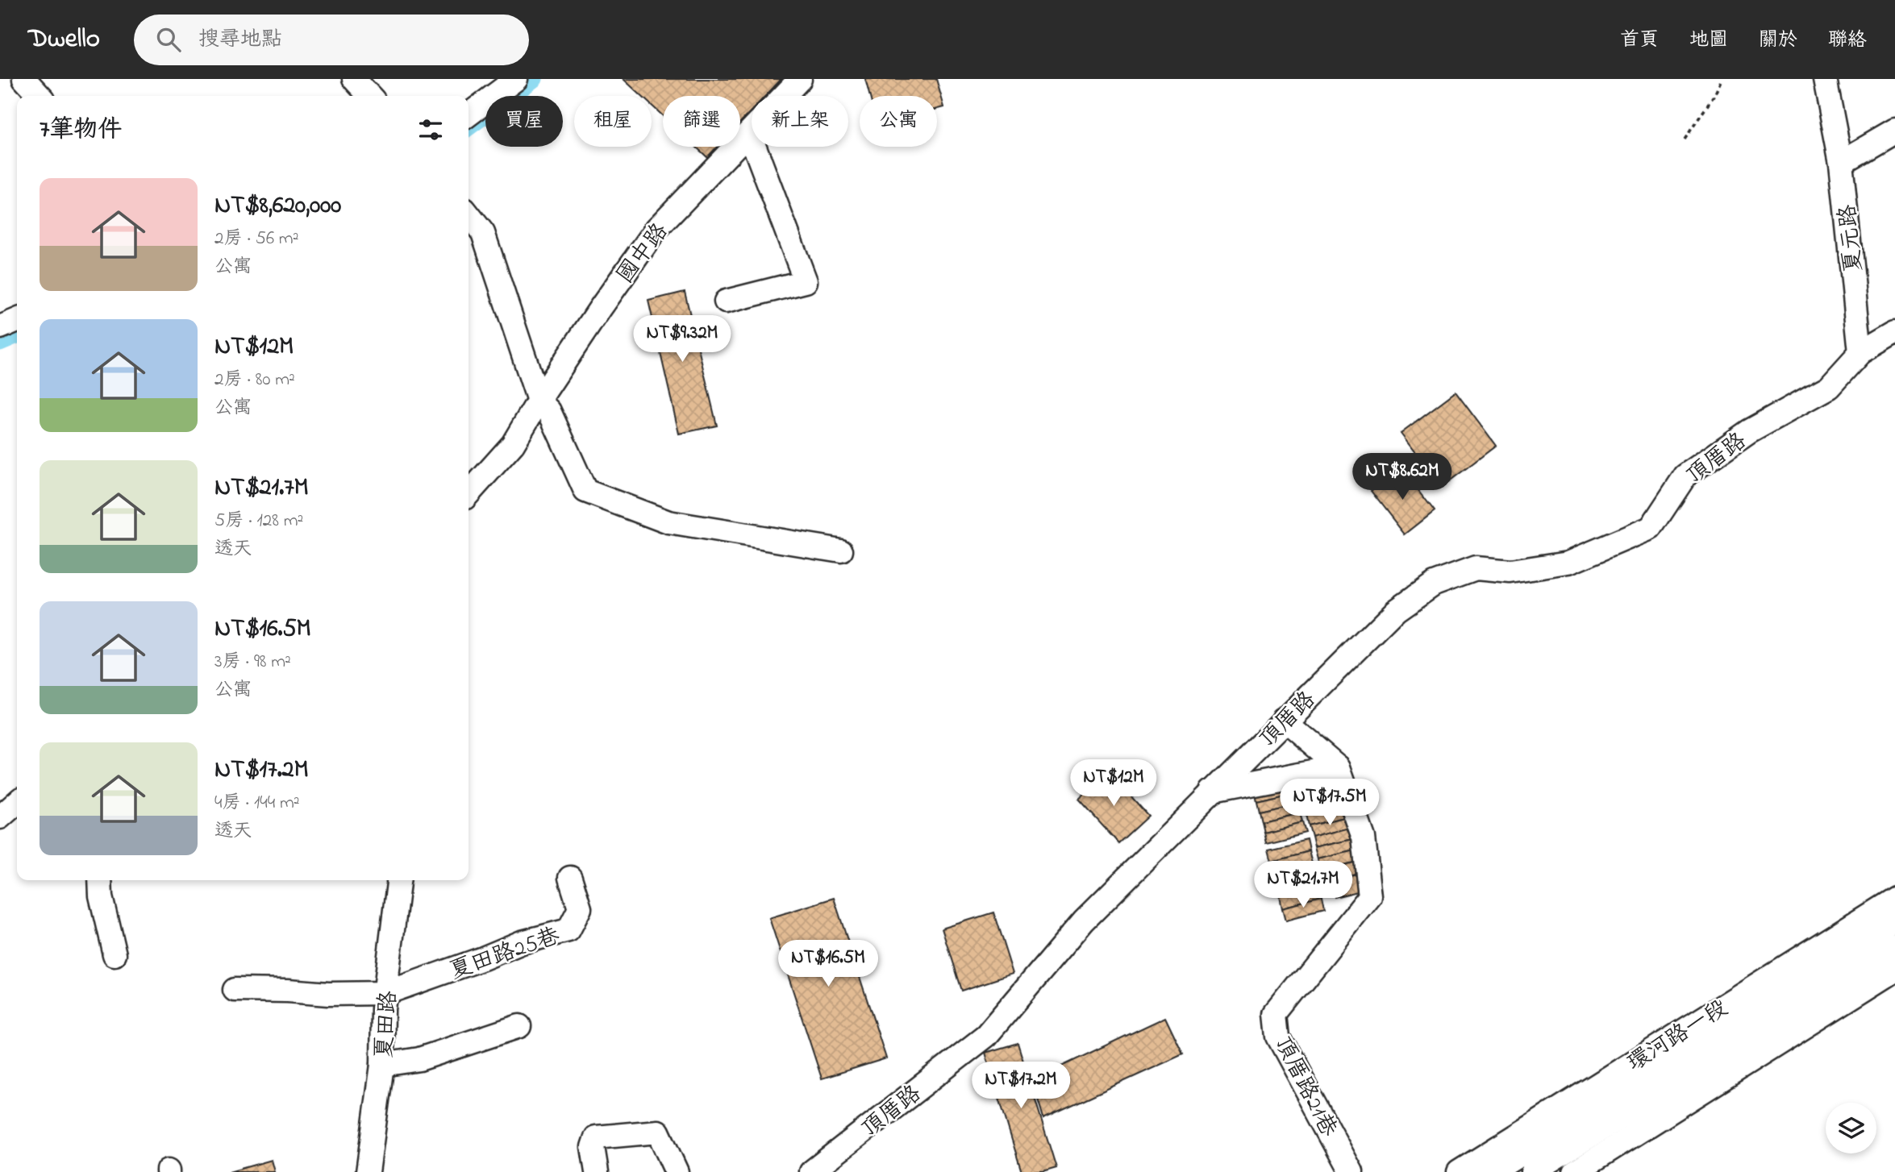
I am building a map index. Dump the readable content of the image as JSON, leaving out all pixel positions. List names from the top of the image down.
{
  "streets": {
    "street": [
      "夏元路",
      "國中路",
      "頂厝路",
      "夏田路25巷",
      "夏田路",
      "環河路一段",
      "頂厝路21巷"
    ]
  },
  "crossings": [
    ["夏元路", "頂厝路"],
    ["頂厝路", "頂厝路21巷"],
    ["夏田路25巷", "夏田路"]
  ],
  "page": {
    "header": "Dwello",
    "search": "搜尋地點",
    "nav": [
      "首頁",
      "地圖",
      "關於",
      "聯絡"
    ],
    "chip": [
      "買屋",
      "租屋",
      "篩選",
      "新上架",
      "公寓"
    ],
    "heading": "7筆物件",
    "list": [
      {
        "name": "NT$8,620,000",
        "note": "2房 · 56 m² · 公寓"
      },
      {
        "name": "NT$12M",
        "note": "2房 · 80 m² · 公寓"
      },
      {
        "name": "NT$21.7M",
        "note": "5房 · 128 m² · 透天"
      },
      {
        "name": "NT$16.5M",
        "note": "3房 · 98 m² · 公寓"
      },
      {
        "name": "NT$17.2M",
        "note": "4房 · 144 m² · 透天"
      }
    ],
    "price": [
      "NT$9.32M",
      "NT$8.62M",
      "NT$12M",
      "NT$17.5M",
      "NT$21.7M",
      "NT$16.5M",
      "NT$17.2M"
    ]
  }
}
